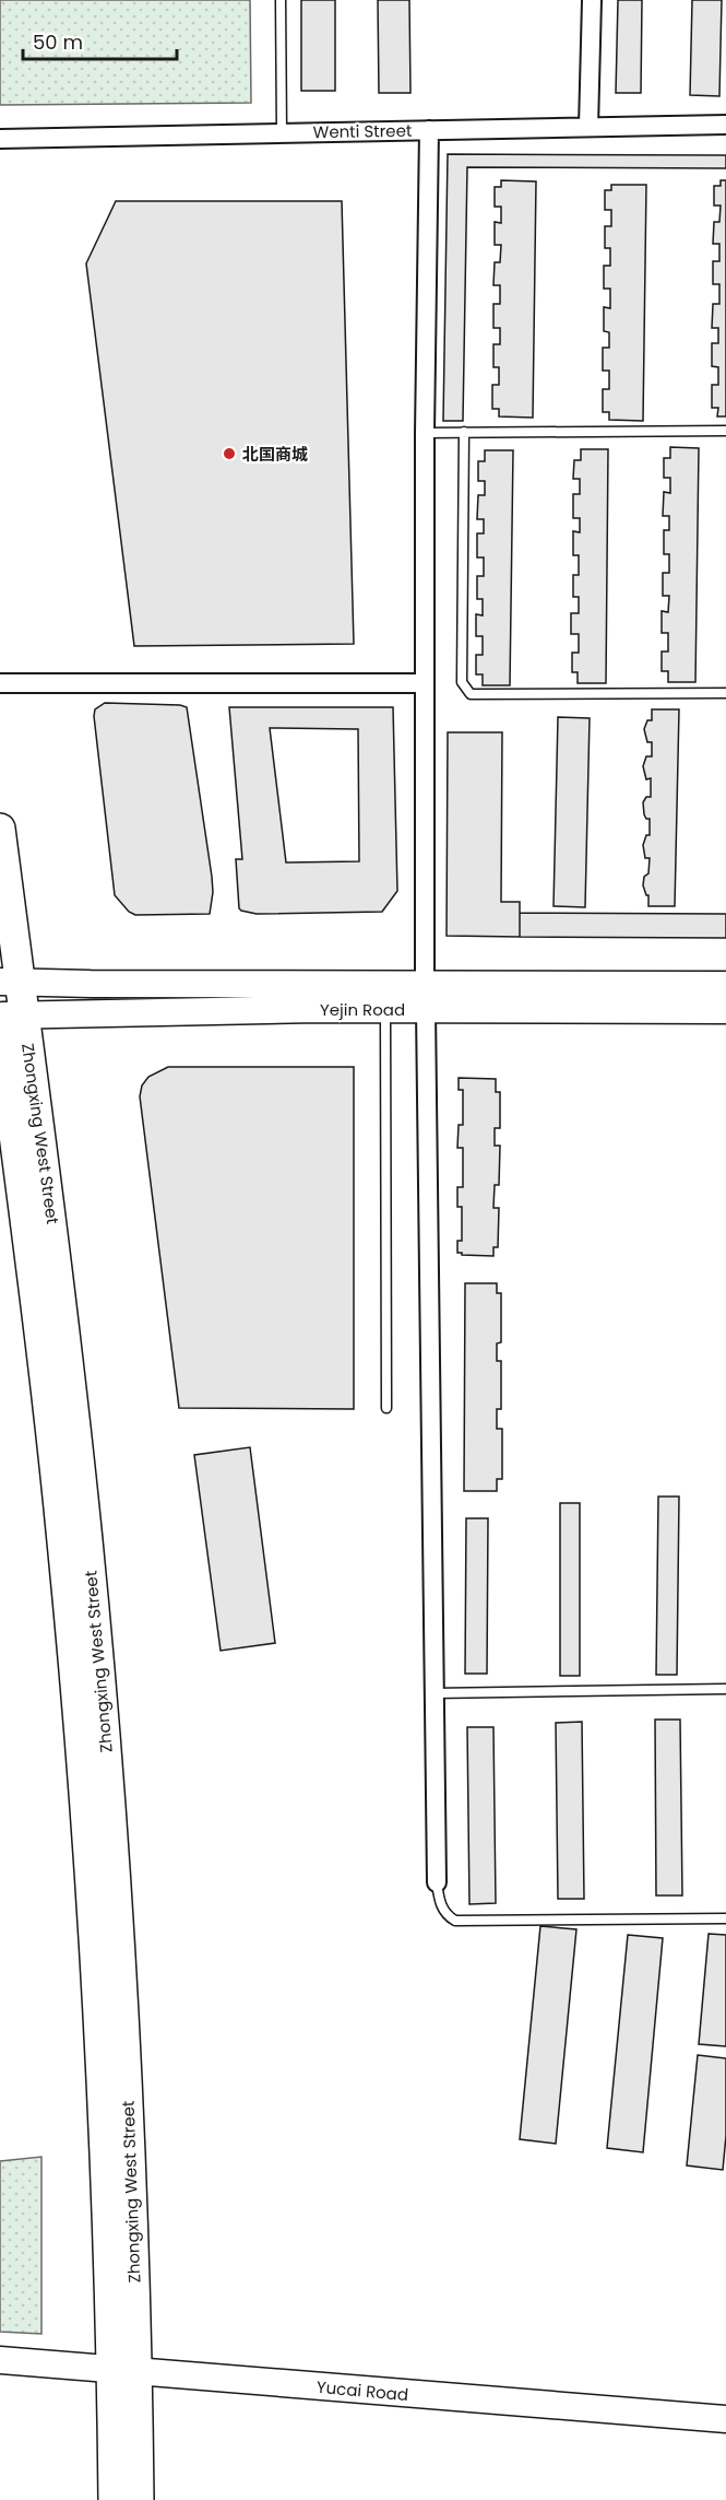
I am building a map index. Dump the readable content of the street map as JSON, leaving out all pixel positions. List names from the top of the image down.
{
  "streets": {
    "main road": ["Zhongxing West Street"],
    "street": ["Wenti Street", "Yejin Road", "Yucai Road"]
  },
  "crossings": [
    ["Yejin Road", "Zhongxing West Street"],
    ["Zhongxing West Street", "Yucai Road"]
  ],
  "places": ["北国商城"],
  "scale_bar": "50 m"
}
